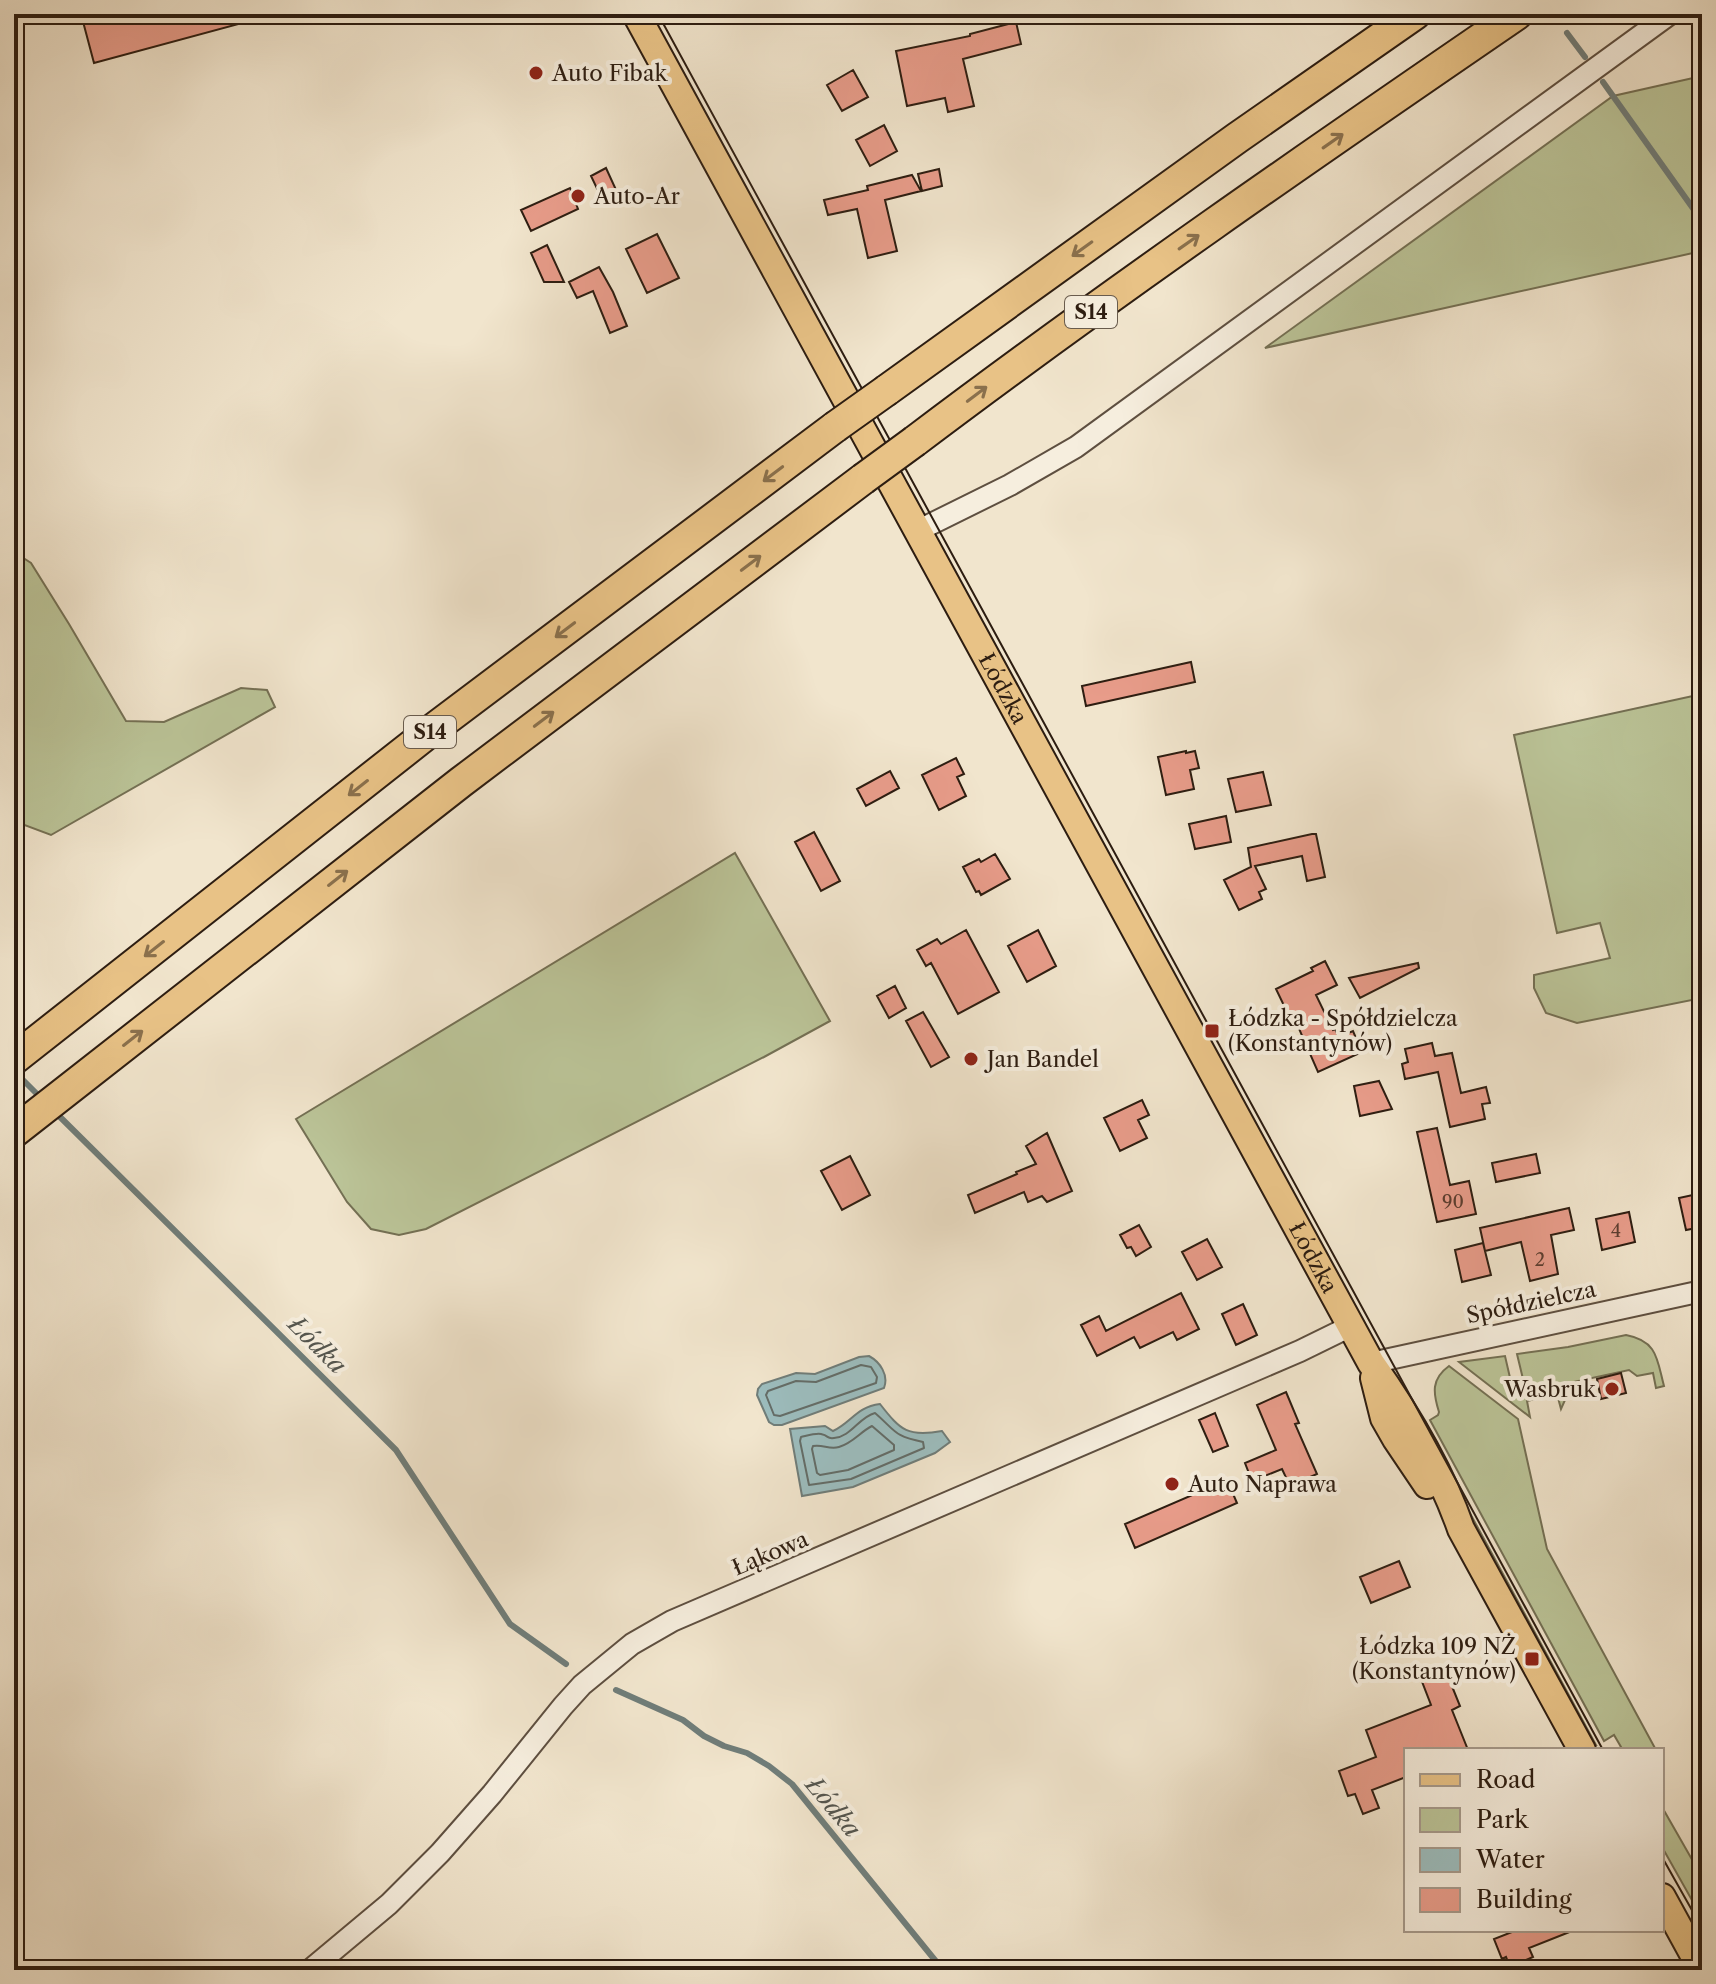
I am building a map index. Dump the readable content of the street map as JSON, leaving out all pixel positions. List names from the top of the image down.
{
  "streets": {
    "highway": ["S14"],
    "main road": ["Łódzka"],
    "street": ["Spółdzielcza", "Łąkowa"]
  },
  "crossings": [
    ["Łódzka", "Spółdzielcza"],
    ["Łódzka", "Łąkowa"]
  ],
  "water": ["Łódka"],
  "places": {
    "other": [
      "Auto Fibak",
      "Auto-Ar",
      "Jan Bandel",
      "Wasbruk",
      "Auto Naprawa"
    ],
    "transit": ["Łódzka - Spółdzielcza (Konstantynów)", "Łódzka 109 NŻ (Konstantynów)"]
  },
  "house_numbers": ["90", "4", "2"],
  "legend": [
    "Road",
    "Park",
    "Water",
    "Building"
  ]
}
